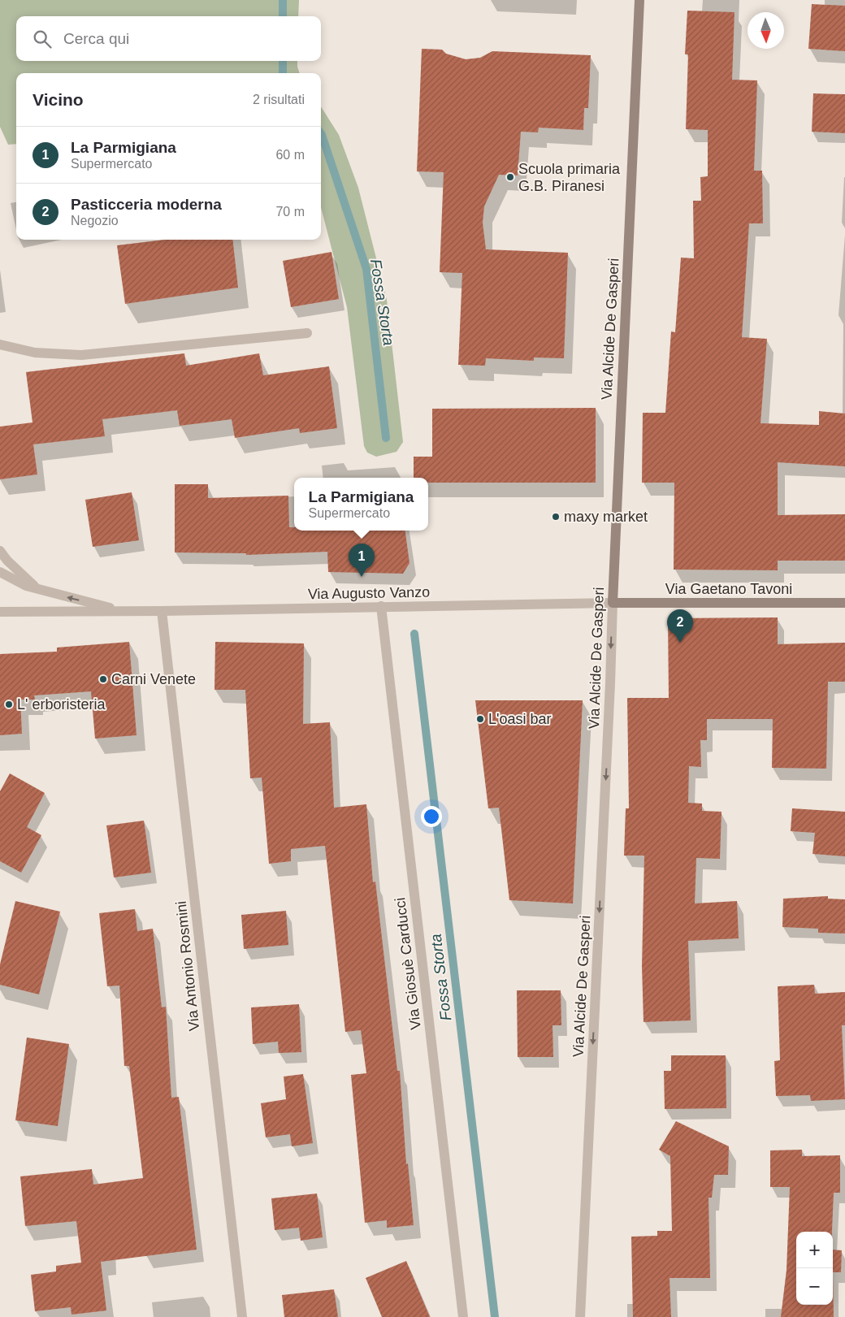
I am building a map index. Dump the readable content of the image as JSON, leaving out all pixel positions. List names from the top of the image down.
{
  "streets": {
    "street": [
      "Via Alcide De Gasperi",
      "Via Gaetano Tavoni",
      "Via Augusto Vanzo",
      "Via Giosuè Carducci",
      "Via Antonio Rosmini"
    ]
  },
  "crossings": [
    ["Via Alcide De Gasperi", "Via Gaetano Tavoni"],
    ["Via Alcide De Gasperi", "Via Augusto Vanzo"],
    ["Via Gaetano Tavoni", "Via Augusto Vanzo"],
    ["Via Augusto Vanzo", "Via Giosuè Carducci"],
    ["Via Augusto Vanzo", "Via Antonio Rosmini"]
  ],
  "one_way": ["Via Alcide De Gasperi"],
  "water": ["Fossa Storta"],
  "places": [
    "Scuola primaria G.B. Piranesi",
    "maxy market",
    "Carni Venete",
    "L' erboristeria",
    "L'oasi bar"
  ],
  "north": "bottom",
  "page": {
    "search": "Cerca qui",
    "heading": ["Vicino", "2 risultati"],
    "list": [
      {
        "mark": "1",
        "name": "La Parmigiana",
        "note": "Supermercato",
        "value": "60 m"
      },
      {
        "mark": "2",
        "name": "Pasticceria moderna",
        "note": "Negozio",
        "value": "70 m"
      }
    ],
    "popup": ["La Parmigiana", "Supermercato"],
    "pins": ["1", "2"],
    "map_buttons": ["+", "−"]
  }
}
